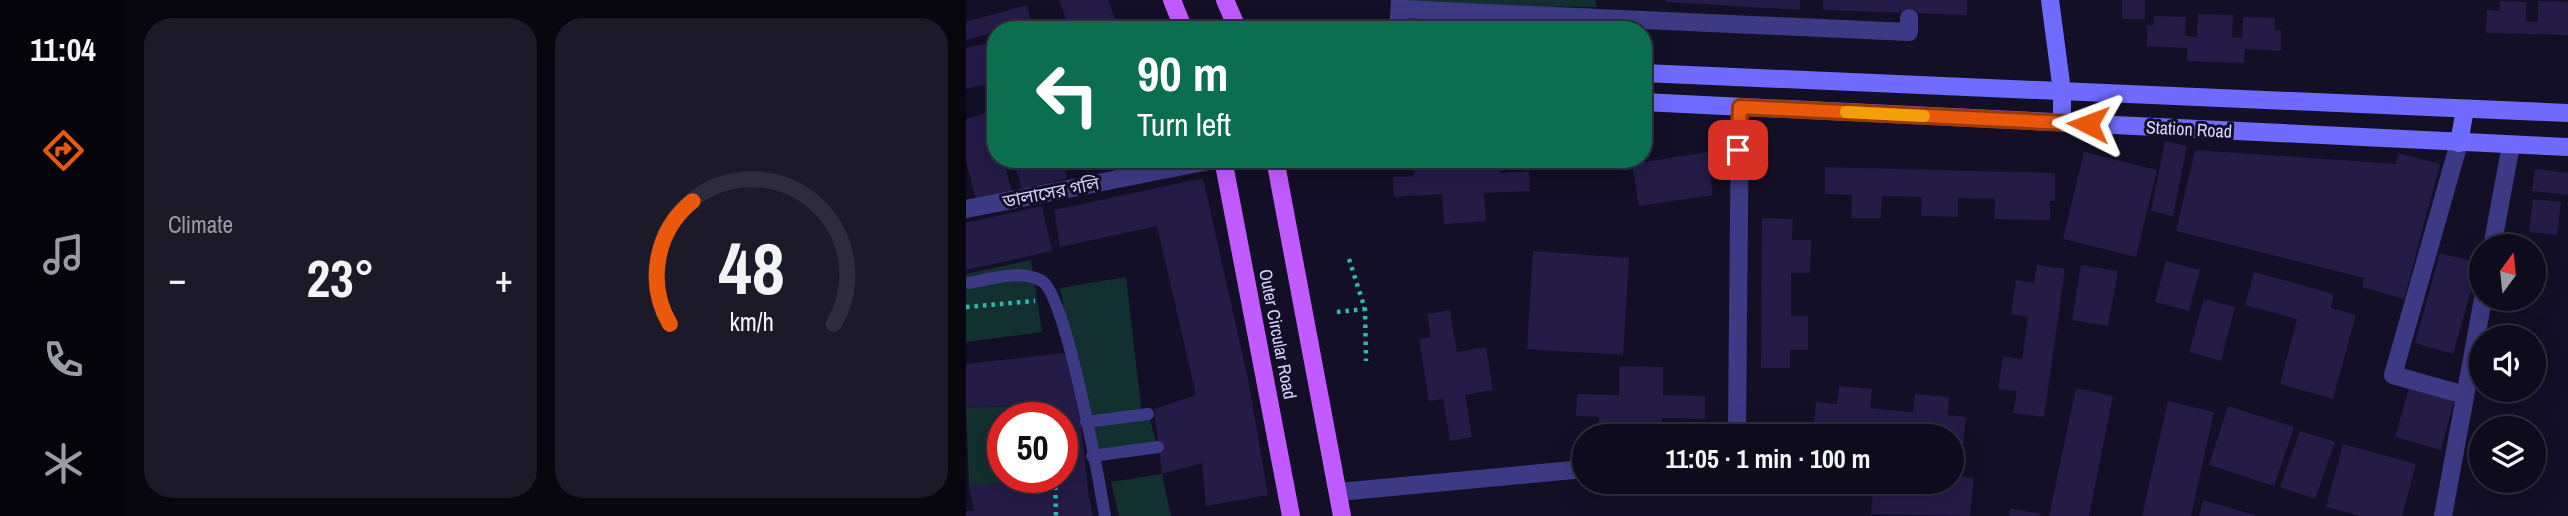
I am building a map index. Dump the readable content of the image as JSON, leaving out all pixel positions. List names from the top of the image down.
{
  "streets": {
    "main road": ["Station Road", "Outer Circular Road"],
    "street": ["ডালাসের গলি"]
  },
  "north": "top",
  "page": {
    "tabs": "11:04",
    "tile": "Climate",
    "turn": ["90 m", "Turn left"],
    "heat": ["−", "23°", "+"],
    "limit": "50",
    "trip": "11:05 · 1 min · 100 m",
    "gauge": ["48", "km/h"]
  }
}
